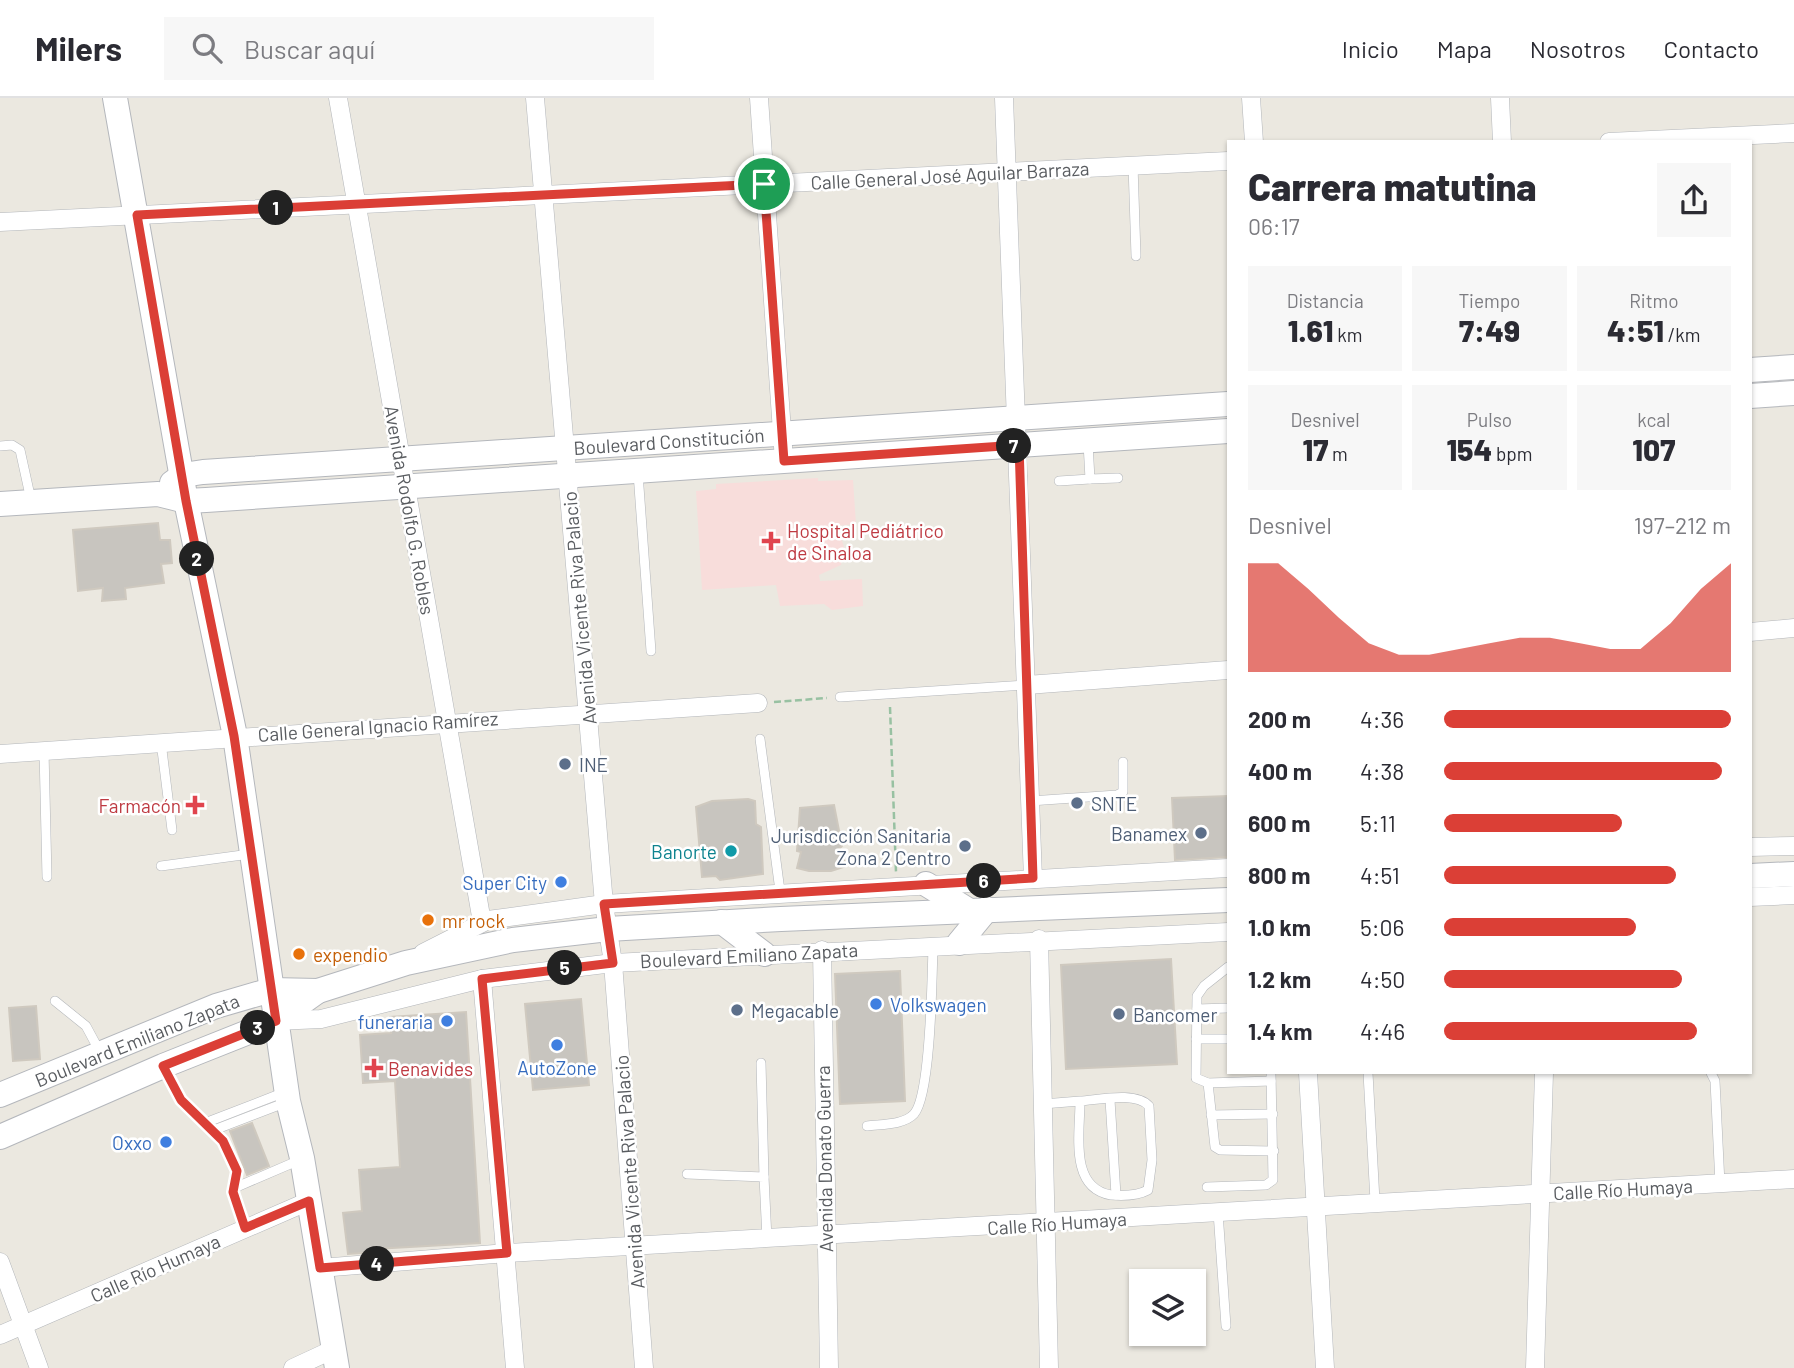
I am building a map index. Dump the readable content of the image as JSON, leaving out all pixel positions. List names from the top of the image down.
{
  "streets": {
    "main road": ["Boulevard Constitución", "Boulevard Emiliano Zapata"],
    "street": [
      "Calle General José Aguilar Barraza",
      "Avenida Rodolfo G. Robles",
      "Avenida Vicente Riva Palacio",
      "Calle General Ignacio Ramírez",
      "Avenida Donato Guerra",
      "Calle Río Humaya"
    ]
  },
  "crossings": [
    ["Calle General José Aguilar Barraza", "Avenida Rodolfo G. Robles"],
    ["Calle General José Aguilar Barraza", "Avenida Vicente Riva Palacio"],
    ["Boulevard Constitución", "Avenida Rodolfo G. Robles"],
    ["Boulevard Constitución", "Avenida Vicente Riva Palacio"],
    ["Avenida Rodolfo G. Robles", "Calle General Ignacio Ramírez"],
    ["Avenida Rodolfo G. Robles", "Boulevard Emiliano Zapata"],
    ["Avenida Vicente Riva Palacio", "Calle General Ignacio Ramírez"],
    ["Avenida Vicente Riva Palacio", "Boulevard Emiliano Zapata"],
    ["Avenida Vicente Riva Palacio", "Calle Río Humaya"],
    ["Boulevard Emiliano Zapata", "Avenida Donato Guerra"],
    ["Avenida Donato Guerra", "Calle Río Humaya"]
  ],
  "places": {
    "health": ["Hospital Pediátrico de Sinaloa", "Farmacón", "Benavides"],
    "other": [
      "INE",
      "SNTE",
      "Banamex",
      "Jurisdicción Sanitaria Zona 2 Centro",
      "Banorte",
      "Super City",
      "mr rock",
      "expendio",
      "Volkswagen",
      "Megacable",
      "Bancomer",
      "funeraria",
      "AutoZone",
      "Oxxo"
    ]
  },
  "page": {
    "header": "Milers",
    "search": "Buscar aquí",
    "nav": [
      "Inicio",
      "Mapa",
      "Nosotros",
      "Contacto"
    ],
    "heading": ["Carrera matutina", "06:17"],
    "pins": [
      "1",
      "7",
      "2",
      "6",
      "5",
      "3",
      "4"
    ],
    "stats": [
      ["Distancia", "1.61 km"],
      ["Tiempo", "7:49"],
      ["Ritmo", "4:51 /km"],
      ["Desnivel", "17 m"],
      ["Pulso", "154 bpm"],
      ["kcal", "107"]
    ],
    "chart": ["Desnivel", "197–212 m"],
    "list": [
      {
        "name": "200 m",
        "note": "4:36"
      },
      {
        "name": "400 m",
        "note": "4:38"
      },
      {
        "name": "600 m",
        "note": "5:11"
      },
      {
        "name": "800 m",
        "note": "4:51"
      },
      {
        "name": "1.0 km",
        "note": "5:06"
      },
      {
        "name": "1.2 km",
        "note": "4:50"
      },
      {
        "name": "1.4 km",
        "note": "4:46"
      }
    ]
  }
}
